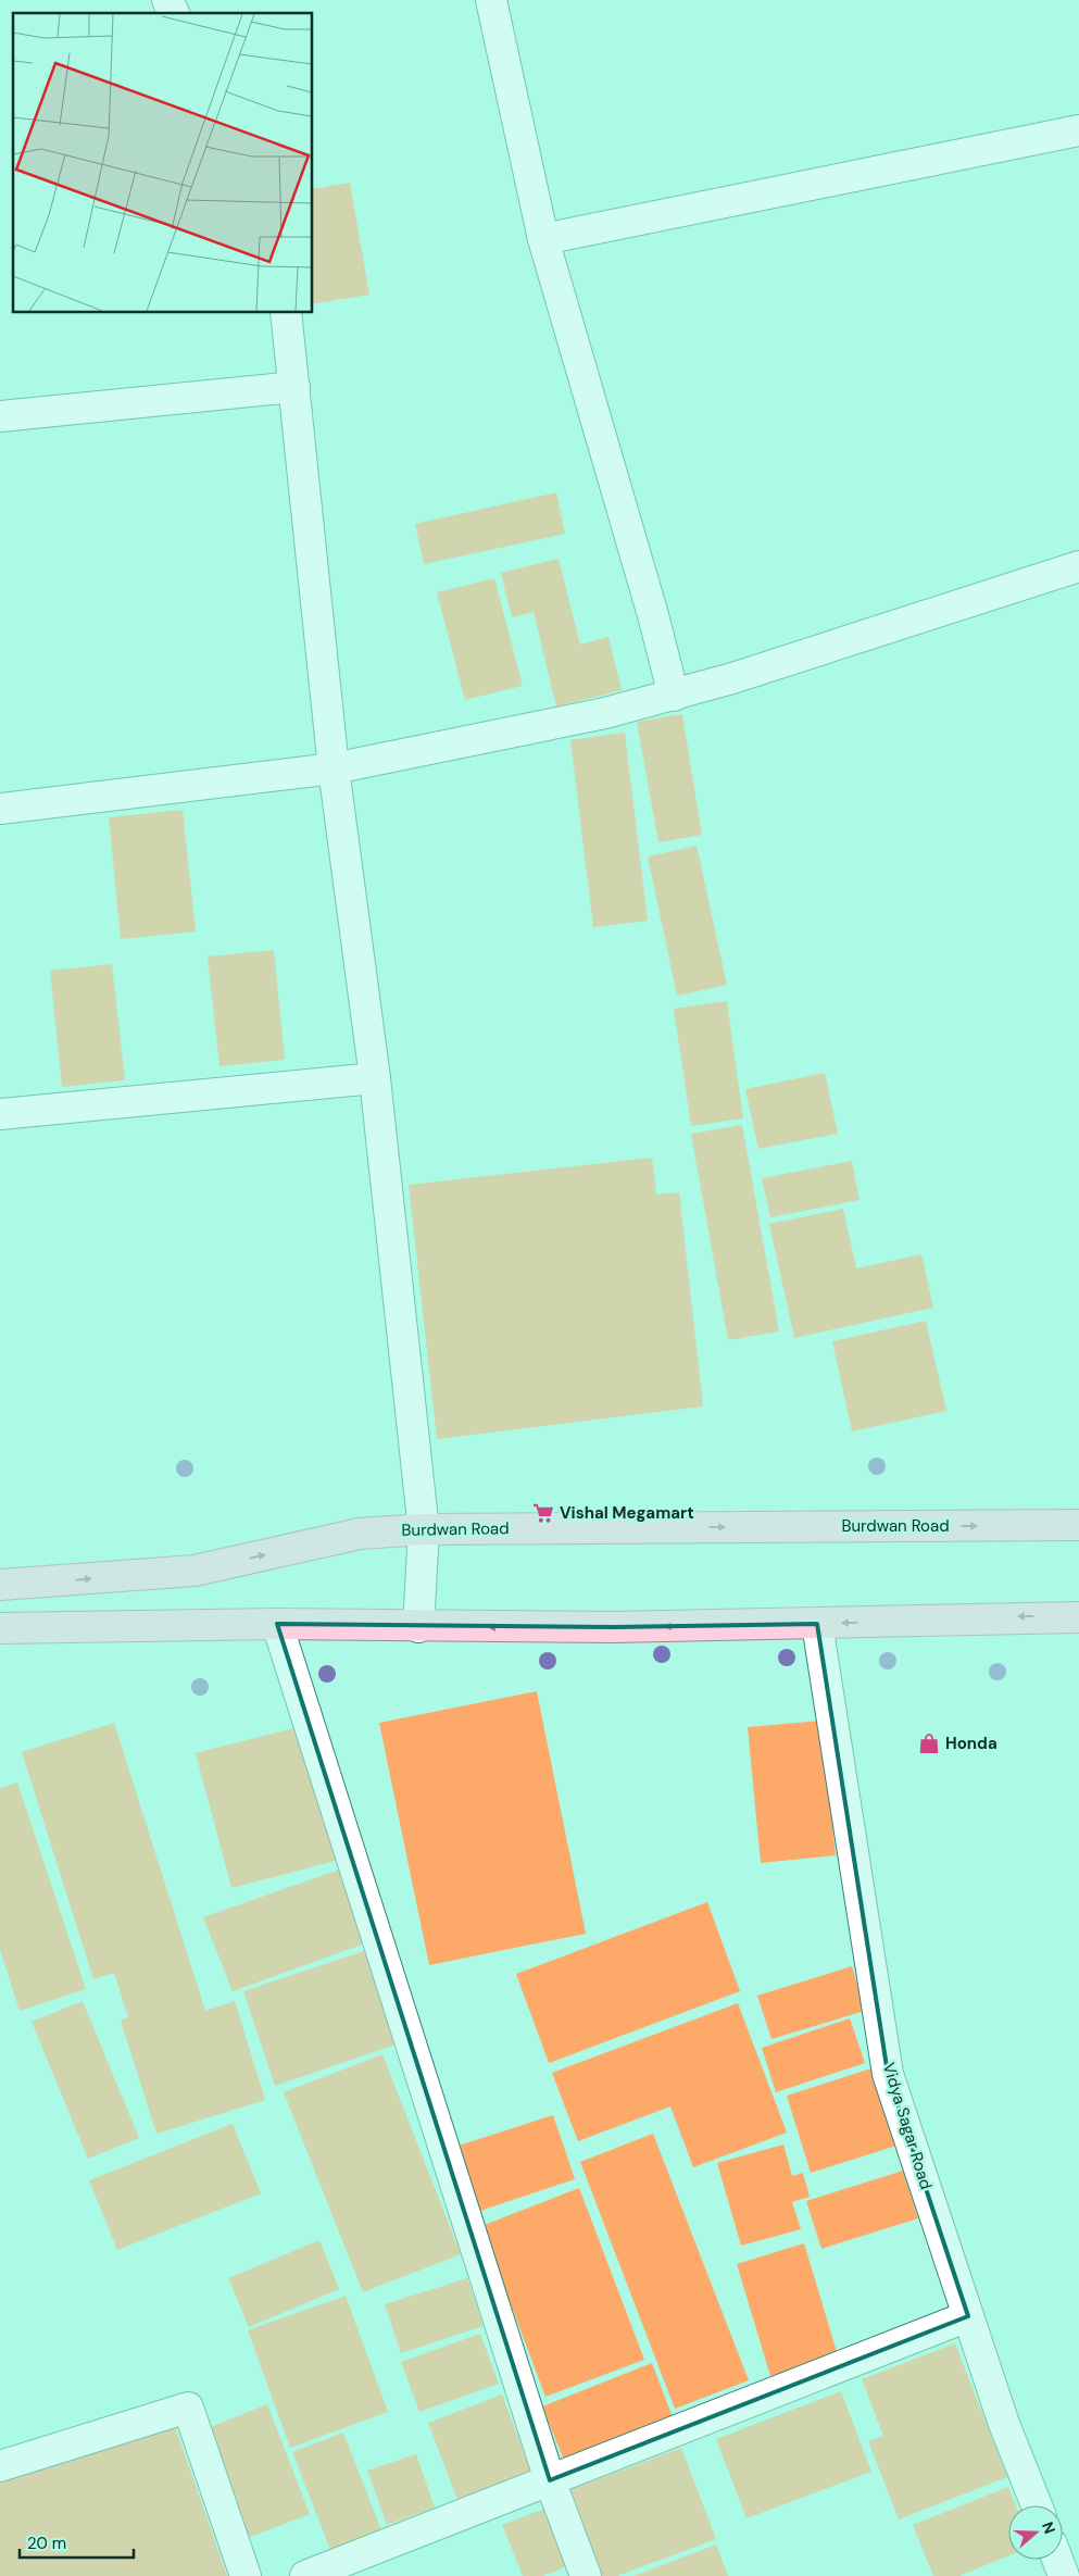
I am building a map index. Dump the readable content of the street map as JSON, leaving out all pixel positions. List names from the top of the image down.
{
  "streets": {
    "main road": ["Burdwan Road"],
    "street": ["Vidya Sagar Road"]
  },
  "places": {
    "supermarket": ["Vishal Megamart"],
    "shop": ["Honda"]
  },
  "scale_bar": "20 m",
  "north": "right"
}
